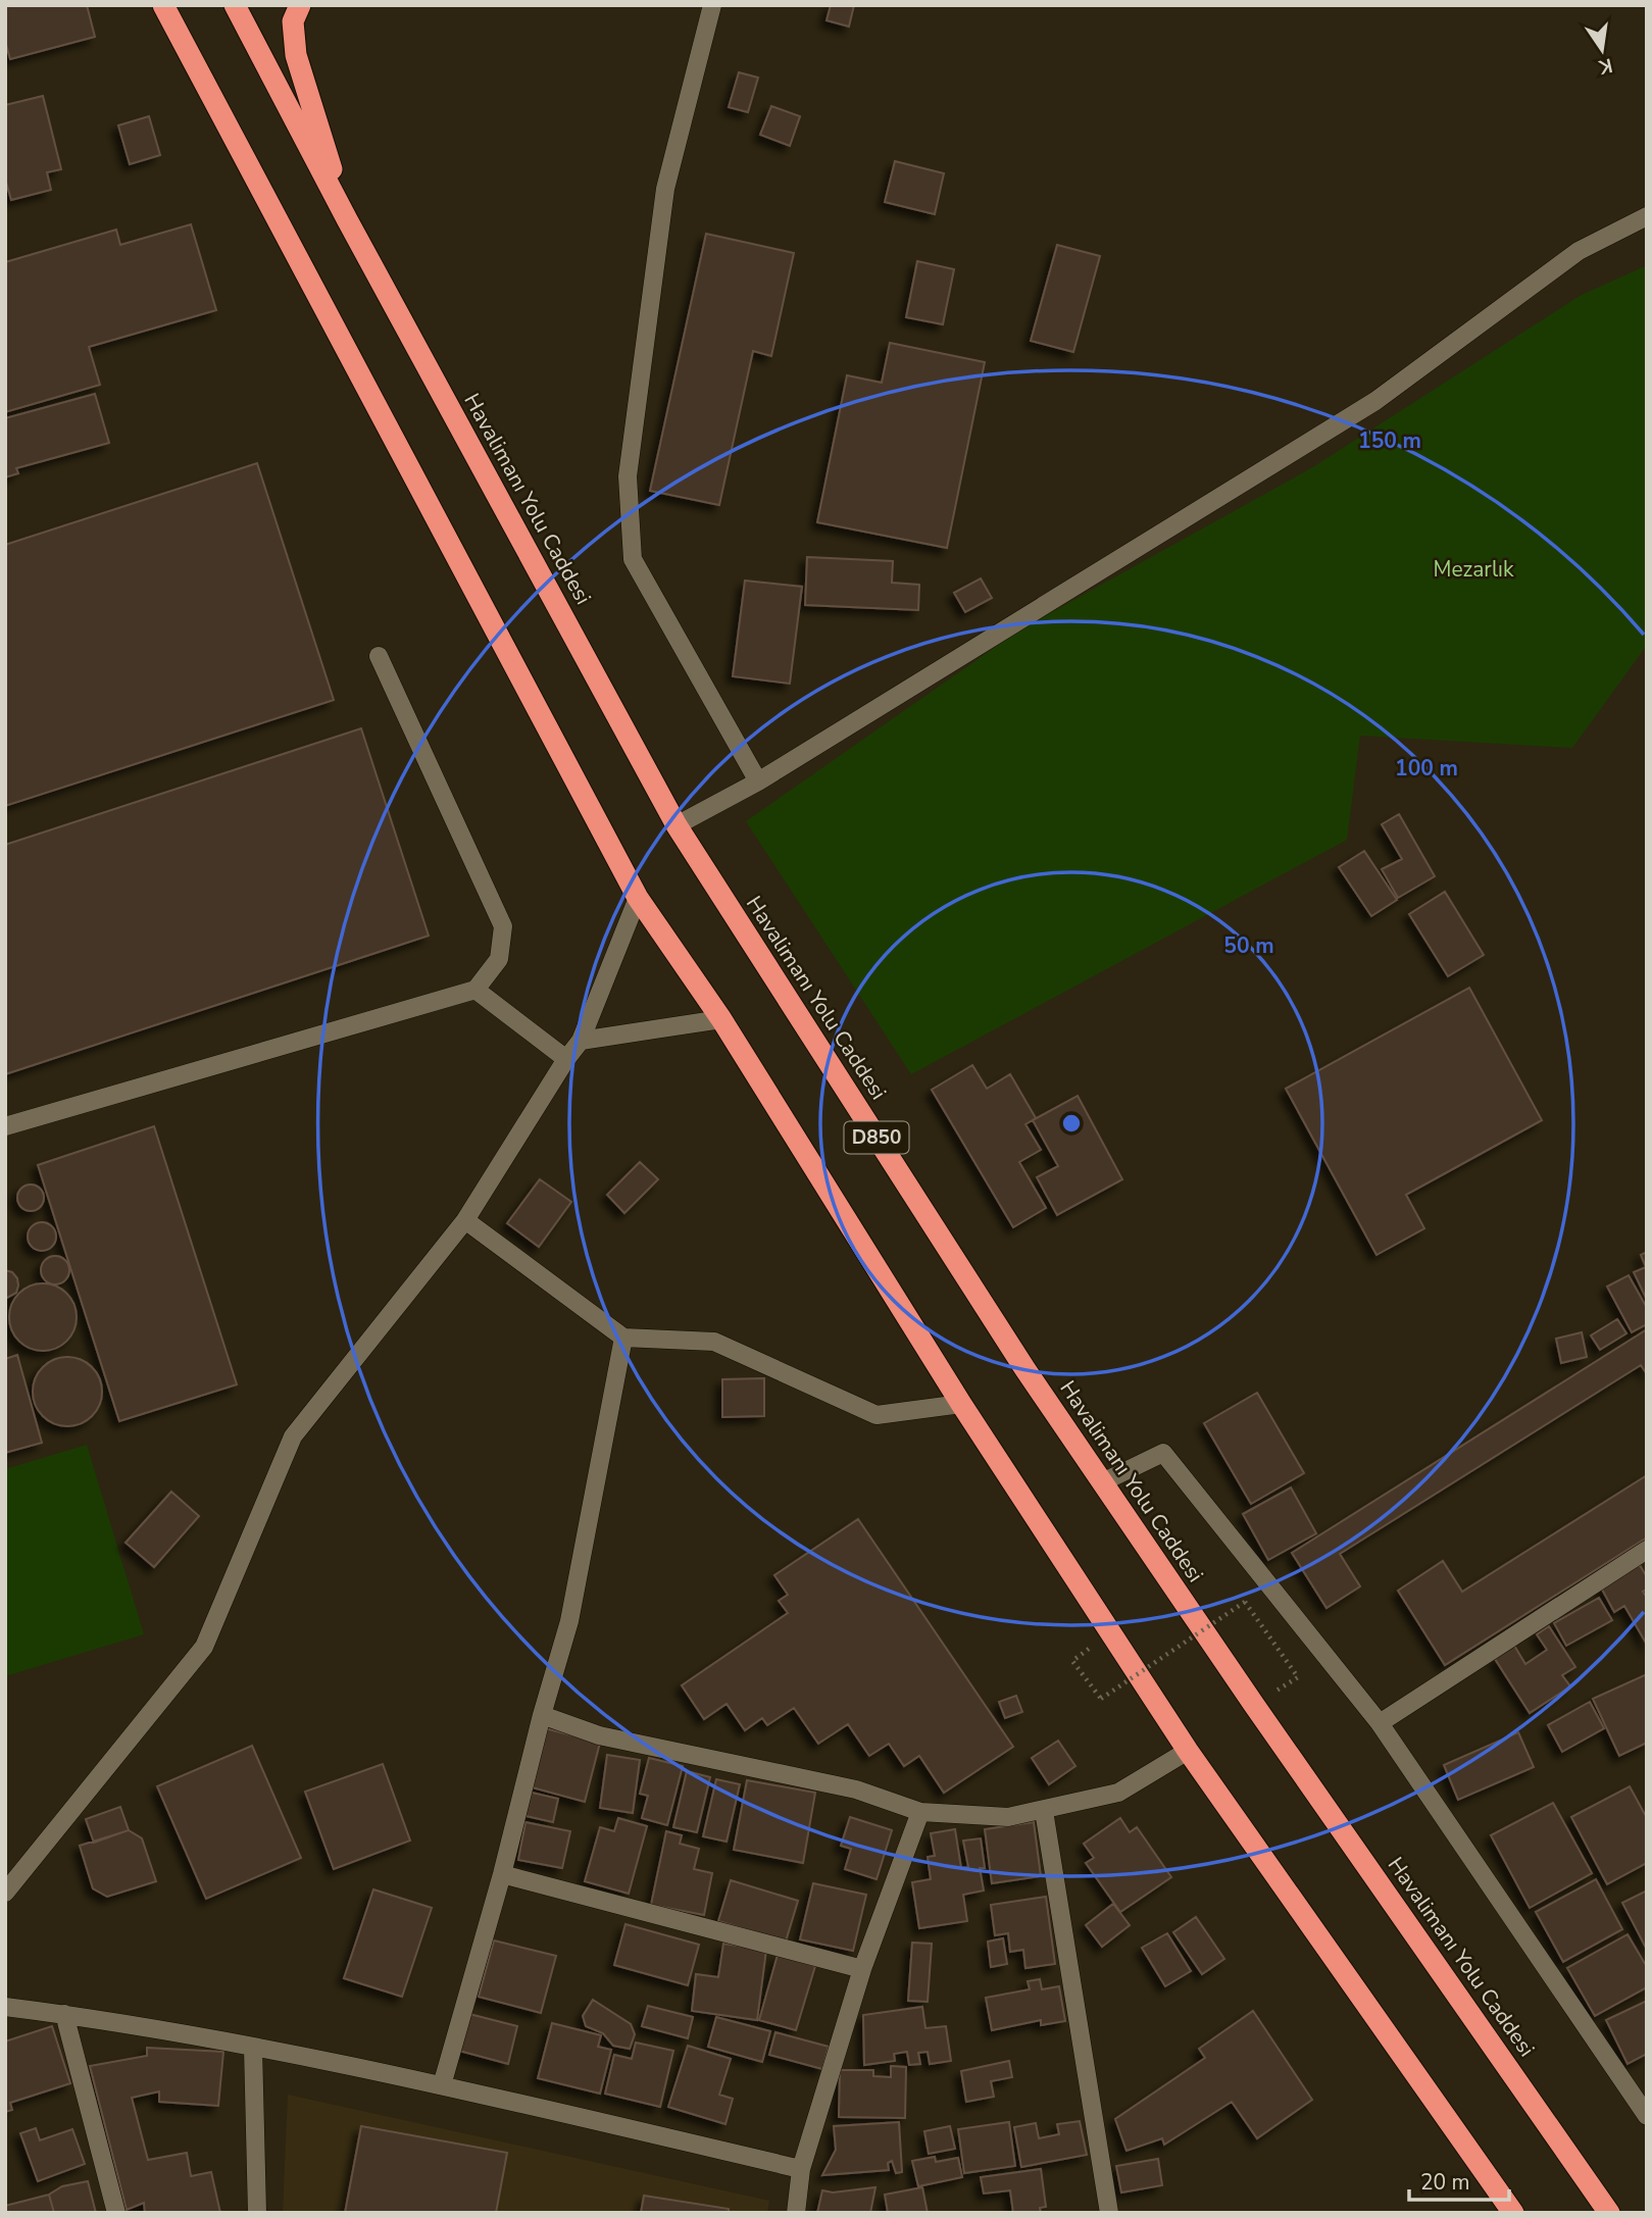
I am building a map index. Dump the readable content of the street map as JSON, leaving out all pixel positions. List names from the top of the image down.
{
  "streets": {
    "highway": ["Havalimanı Yolu Caddesi", "D850"]
  },
  "parks": ["Mezarlık"],
  "scale_bar": "20 m",
  "north": "bottom",
  "rings": ["150 m", "100 m", "50 m"]
}
